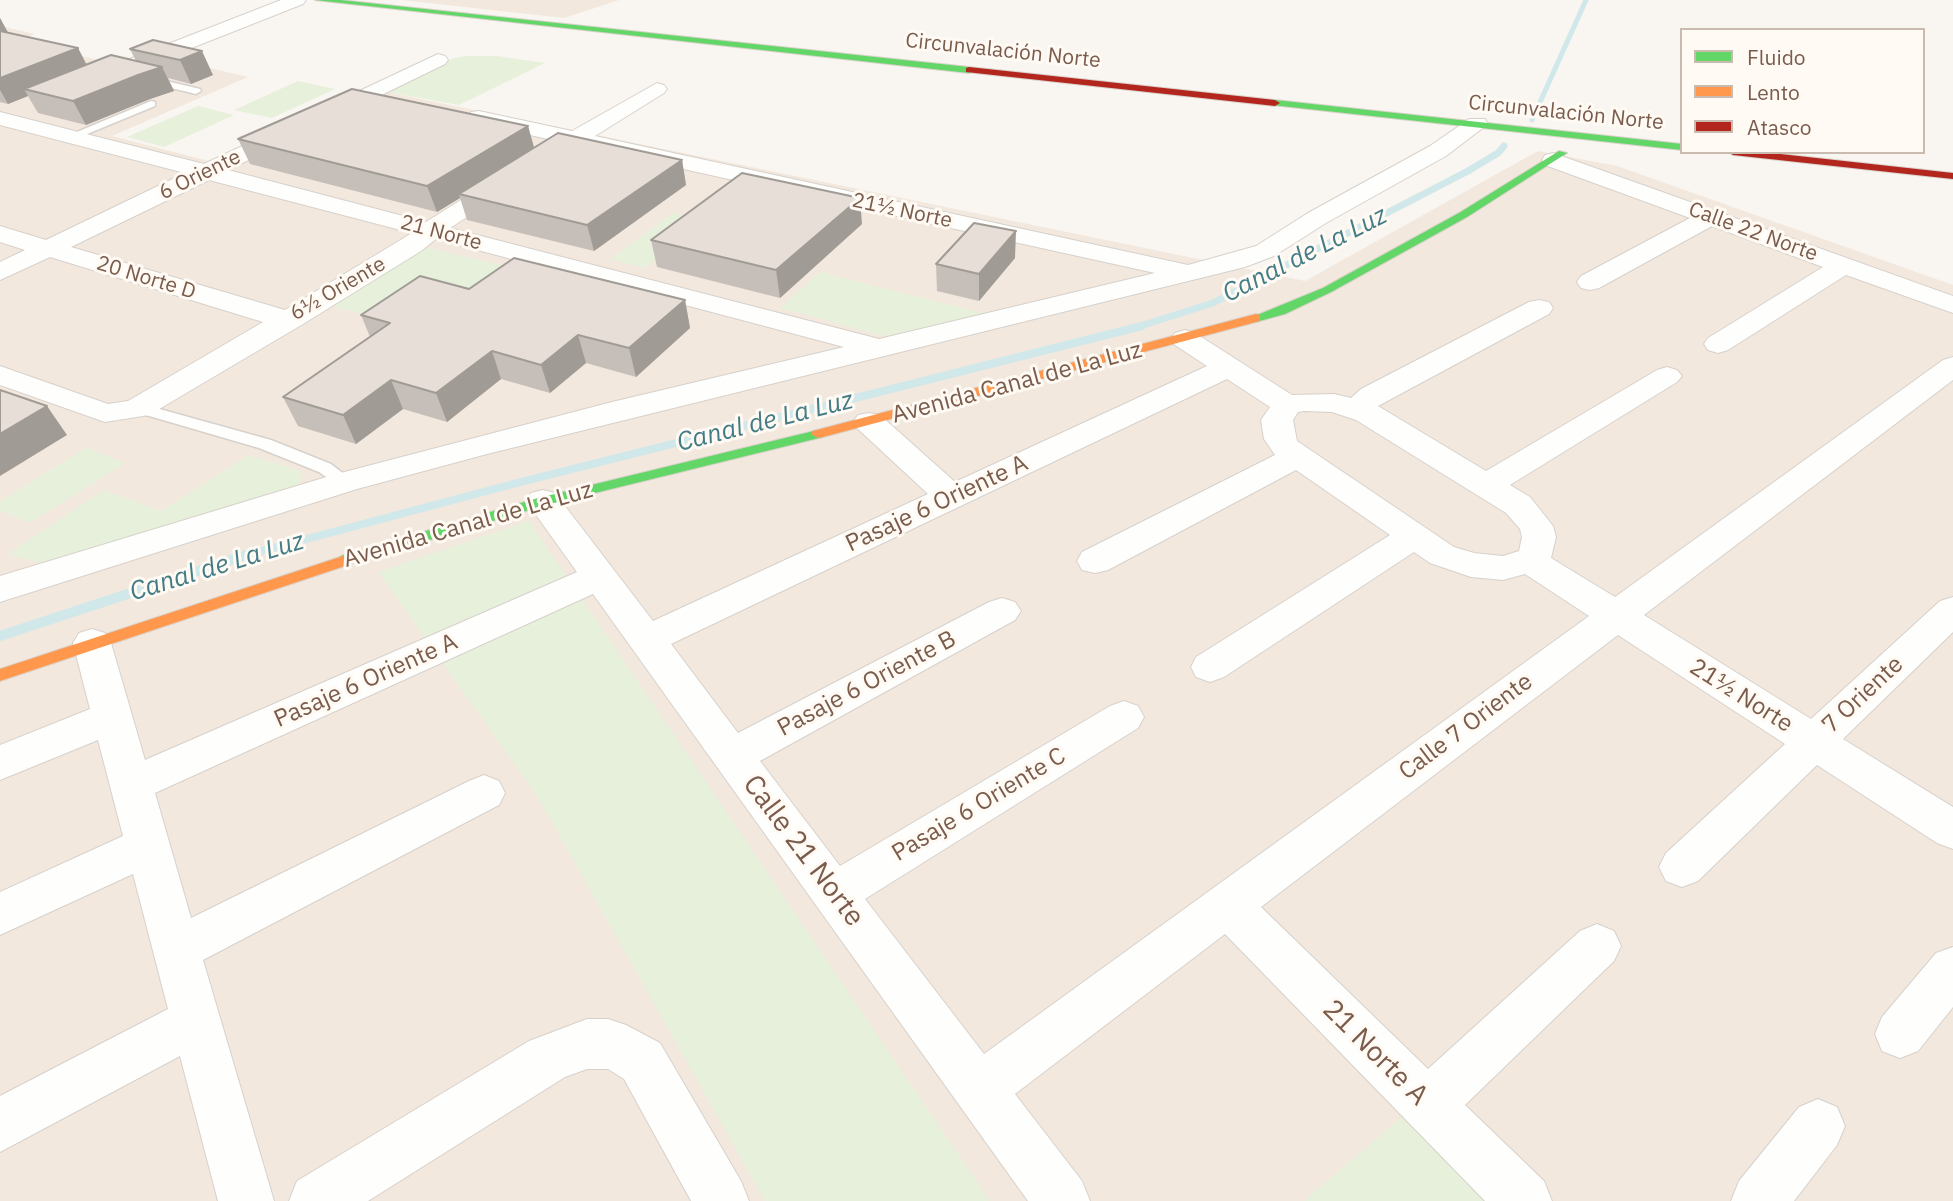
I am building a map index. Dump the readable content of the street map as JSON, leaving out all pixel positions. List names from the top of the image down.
{
  "streets": {
    "main road": ["Circunvalación Norte", "Avenida Canal de La Luz"],
    "street": [
      "6 Oriente",
      "21½ Norte",
      "Calle 22 Norte",
      "21 Norte",
      "20 Norte D",
      "6½ Oriente",
      "Pasaje 6 Oriente A",
      "Pasaje 6 Oriente B",
      "7 Oriente",
      "Calle 7 Oriente",
      "Pasaje 6 Oriente C",
      "Calle 21 Norte",
      "21 Norte A"
    ]
  },
  "crossings": [
    ["6 Oriente", "21 Norte"],
    ["6 Oriente", "20 Norte D"],
    ["21½ Norte", "6½ Oriente"],
    ["21½ Norte", "7 Oriente"],
    ["21½ Norte", "Calle 7 Oriente"],
    ["Calle 22 Norte", "Avenida Canal de La Luz"],
    ["21 Norte", "6½ Oriente"],
    ["20 Norte D", "6½ Oriente"],
    ["Avenida Canal de La Luz", "Calle 21 Norte"],
    ["Pasaje 6 Oriente A", "Calle 21 Norte"],
    ["Pasaje 6 Oriente B", "Calle 21 Norte"],
    ["Calle 7 Oriente", "Calle 21 Norte"],
    ["Calle 7 Oriente", "21 Norte A"],
    ["Pasaje 6 Oriente C", "Calle 21 Norte"]
  ],
  "water": ["Canal de La Luz"],
  "legend": ["Fluido", "Lento", "Atasco"]
}
